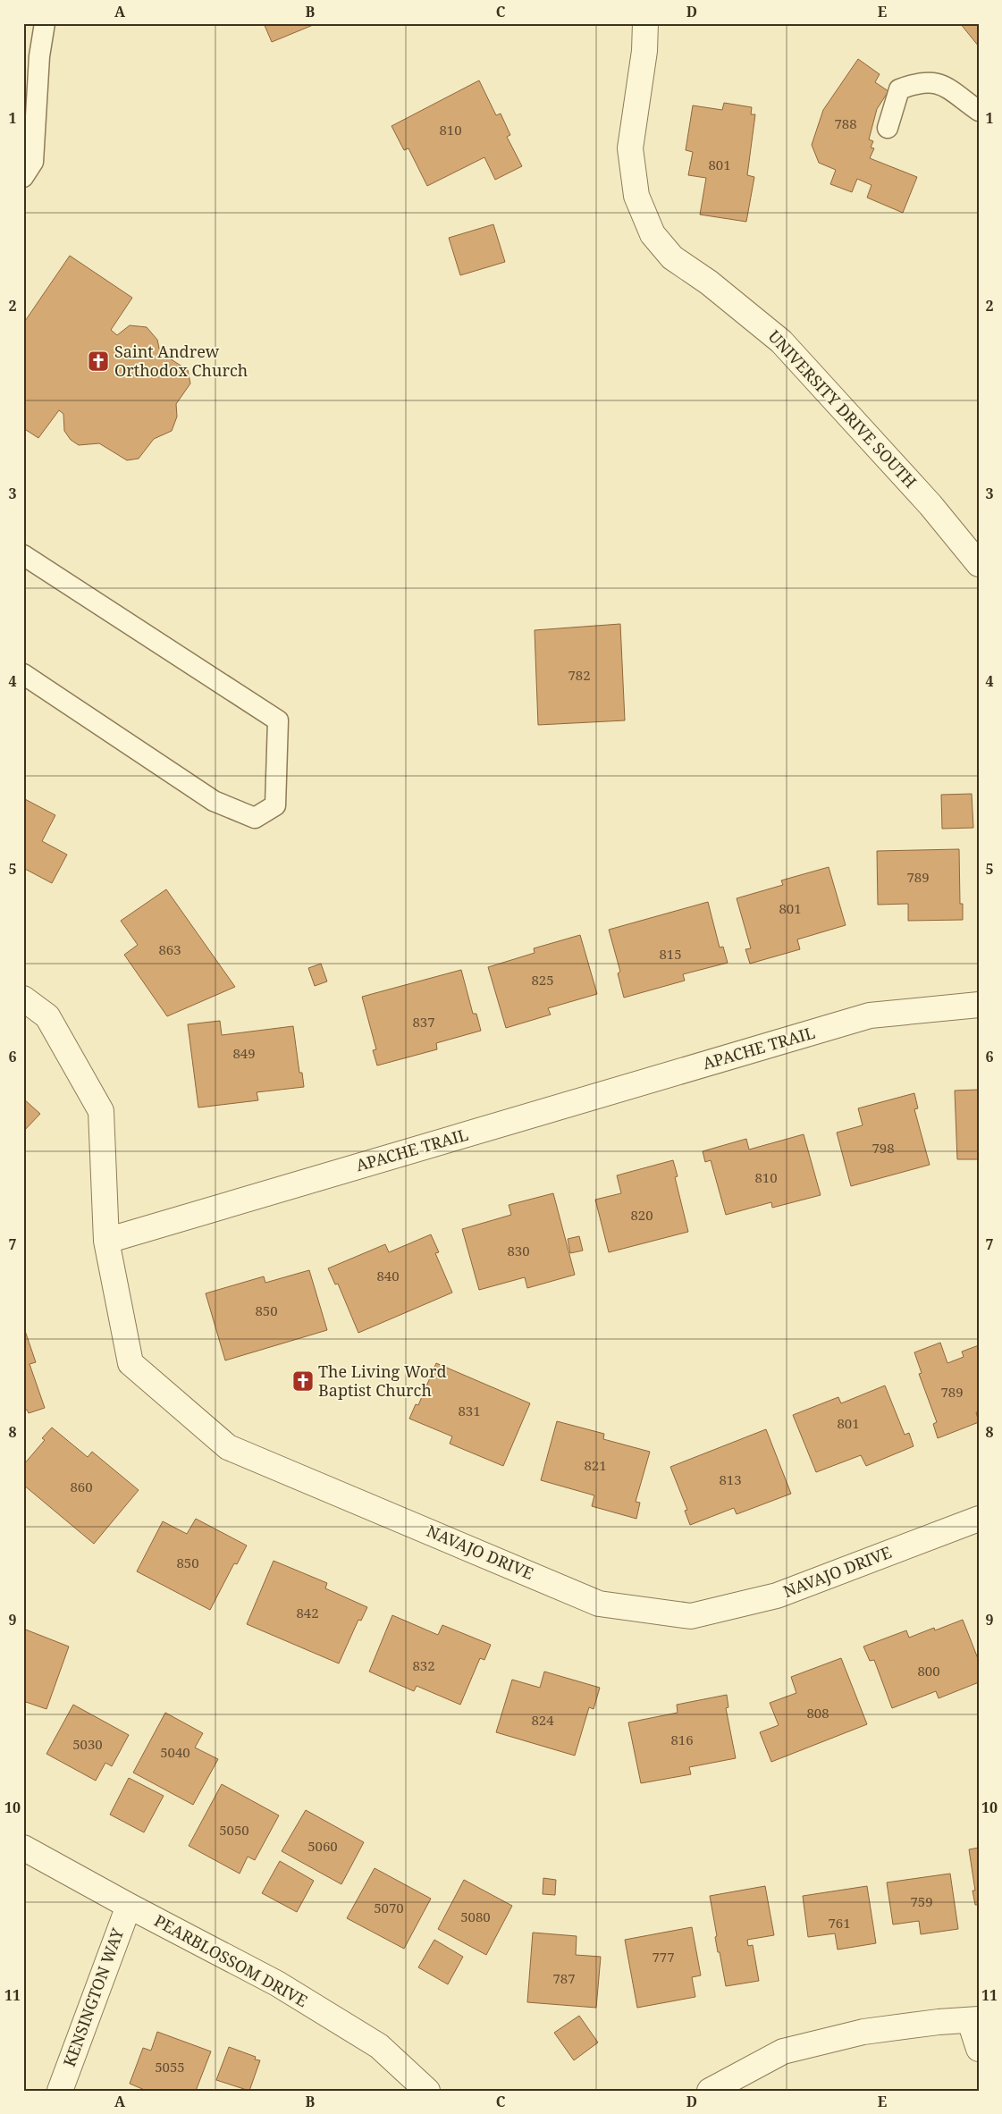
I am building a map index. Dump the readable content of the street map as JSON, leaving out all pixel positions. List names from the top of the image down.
{
  "streets": {
    "street": [
      "UNIVERSITY DRIVE SOUTH",
      "APACHE TRAIL",
      "NAVAJO DRIVE",
      "PEARBLOSSOM DRIVE",
      "KENSINGTON WAY"
    ]
  },
  "crossings": [
    ["APACHE TRAIL", "NAVAJO DRIVE"],
    ["PEARBLOSSOM DRIVE", "KENSINGTON WAY"]
  ],
  "places": {
    "church": ["Saint Andrew Orthodox Church", "The Living Word Baptist Church"]
  },
  "house_numbers": [
    "788",
    "810",
    "801",
    "782",
    "789",
    "801",
    "863",
    "815",
    "825",
    "837",
    "849",
    "798",
    "810",
    "820",
    "830",
    "840",
    "850",
    "789",
    "831",
    "801",
    "821",
    "813",
    "860",
    "850",
    "842",
    "832",
    "800",
    "808",
    "824",
    "816",
    "5030",
    "5040",
    "5050",
    "5060",
    "759",
    "5070",
    "5080",
    "761",
    "777",
    "787",
    "5055"
  ],
  "grid": {
    "columns": [
      "A",
      "B",
      "C",
      "D",
      "E"
    ],
    "rows": [
      "1",
      "2",
      "3",
      "4",
      "5",
      "6",
      "7",
      "8",
      "9",
      "10",
      "11"
    ]
  }
}
